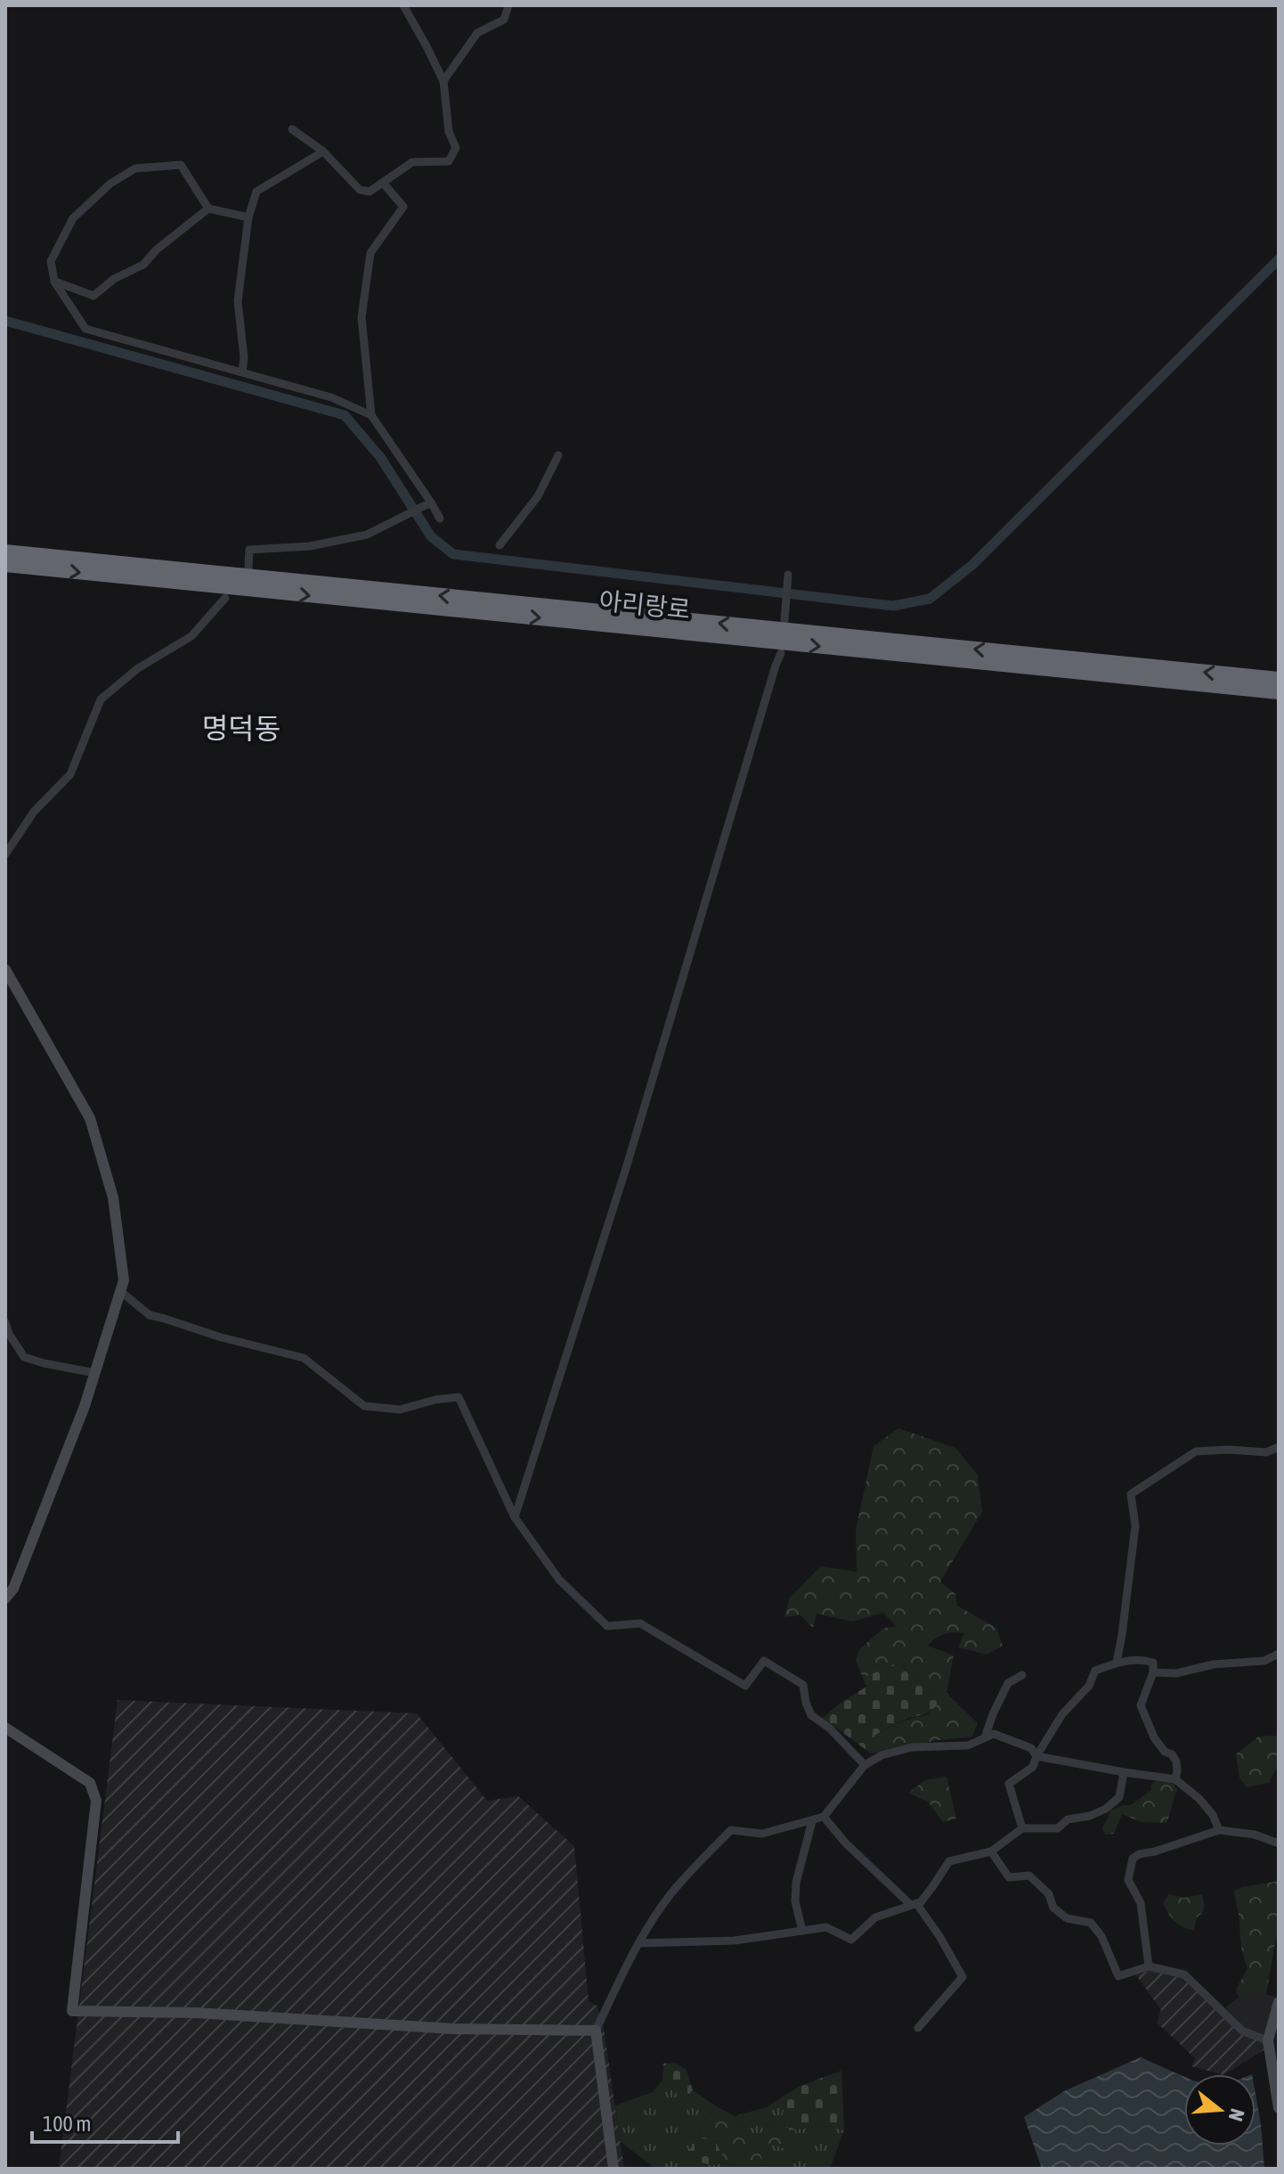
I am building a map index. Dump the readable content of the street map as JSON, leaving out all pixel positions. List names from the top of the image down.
{
  "streets": {
    "highway": ["아리랑로"]
  },
  "districts": ["명덕동"],
  "scale_bar": "100 m",
  "north": "right"
}
